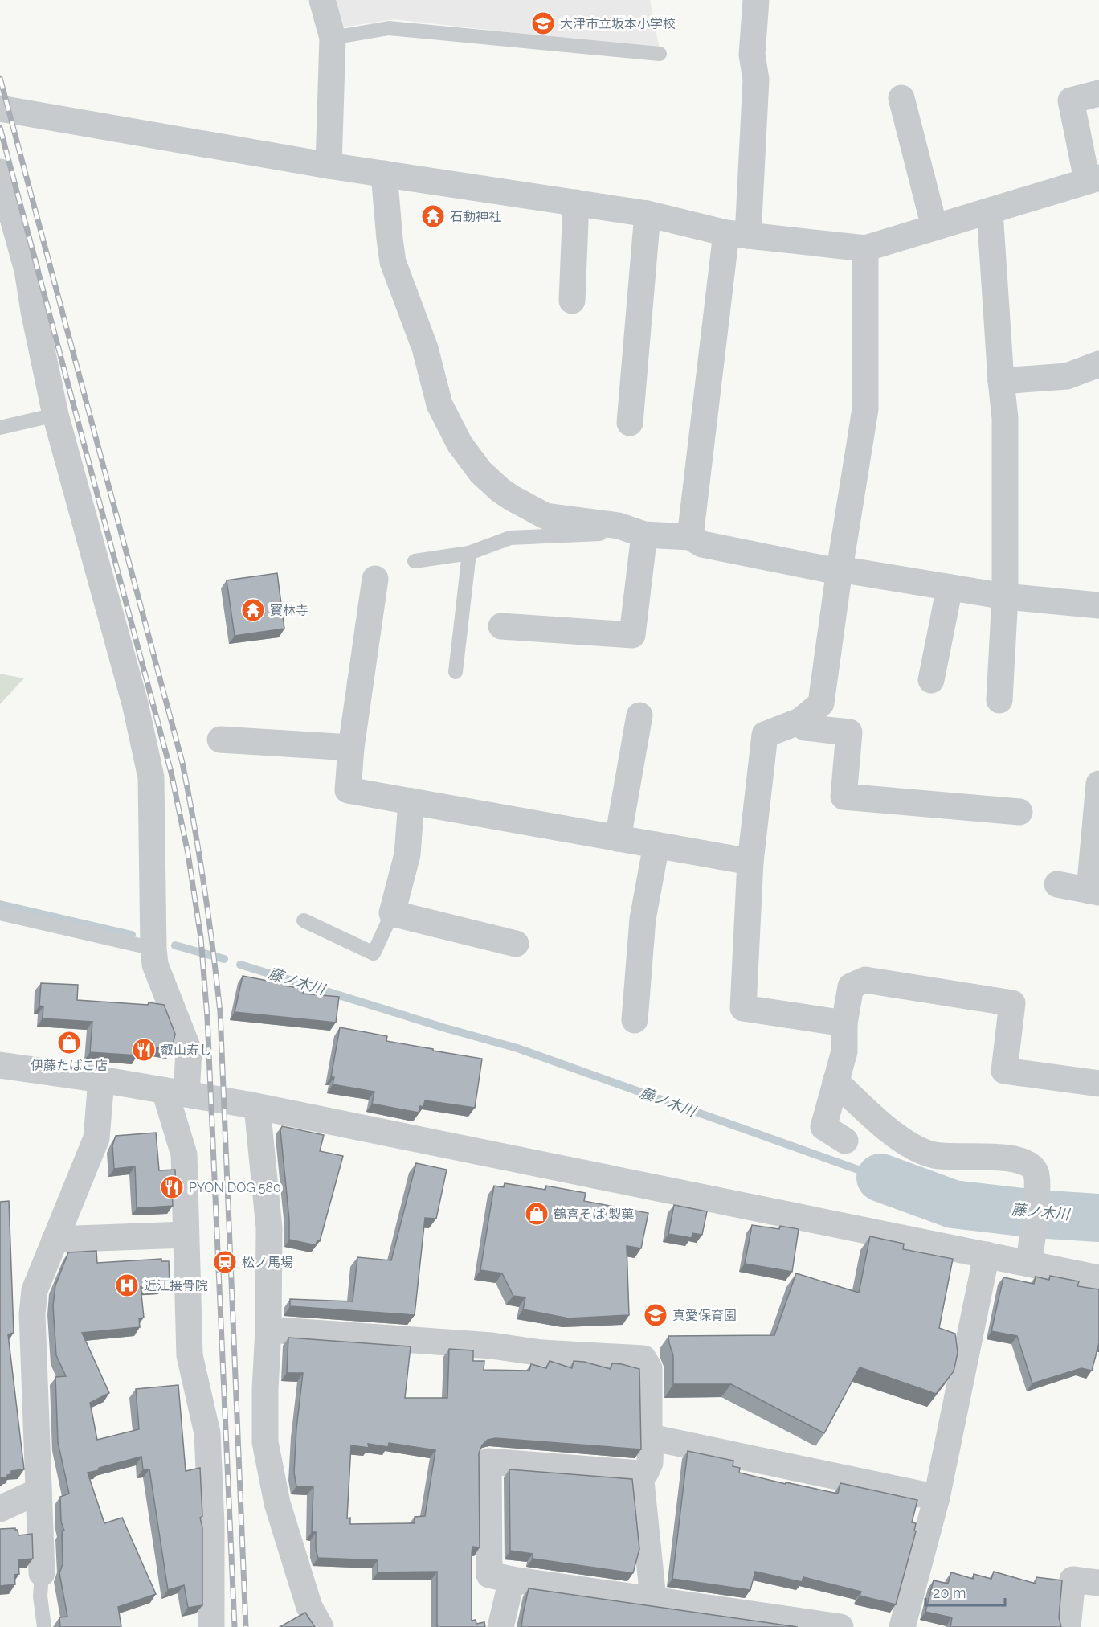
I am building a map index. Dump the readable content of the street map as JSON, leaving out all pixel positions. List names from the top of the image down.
{
  "water": ["藤ノ木川"],
  "places": {
    "school or university": ["大津市立坂本小学校", "真愛保育園"],
    "temple": ["石動神社", "寳林寺"],
    "shop": ["伊藤たばこ店", "鶴喜そば 製菓"],
    "restaurant": ["叡山寿し", "PYON DOG 580"],
    "station": ["松ノ馬場"],
    "hospital": ["近江接骨院"]
  },
  "scale_bar": "20 m"
}
